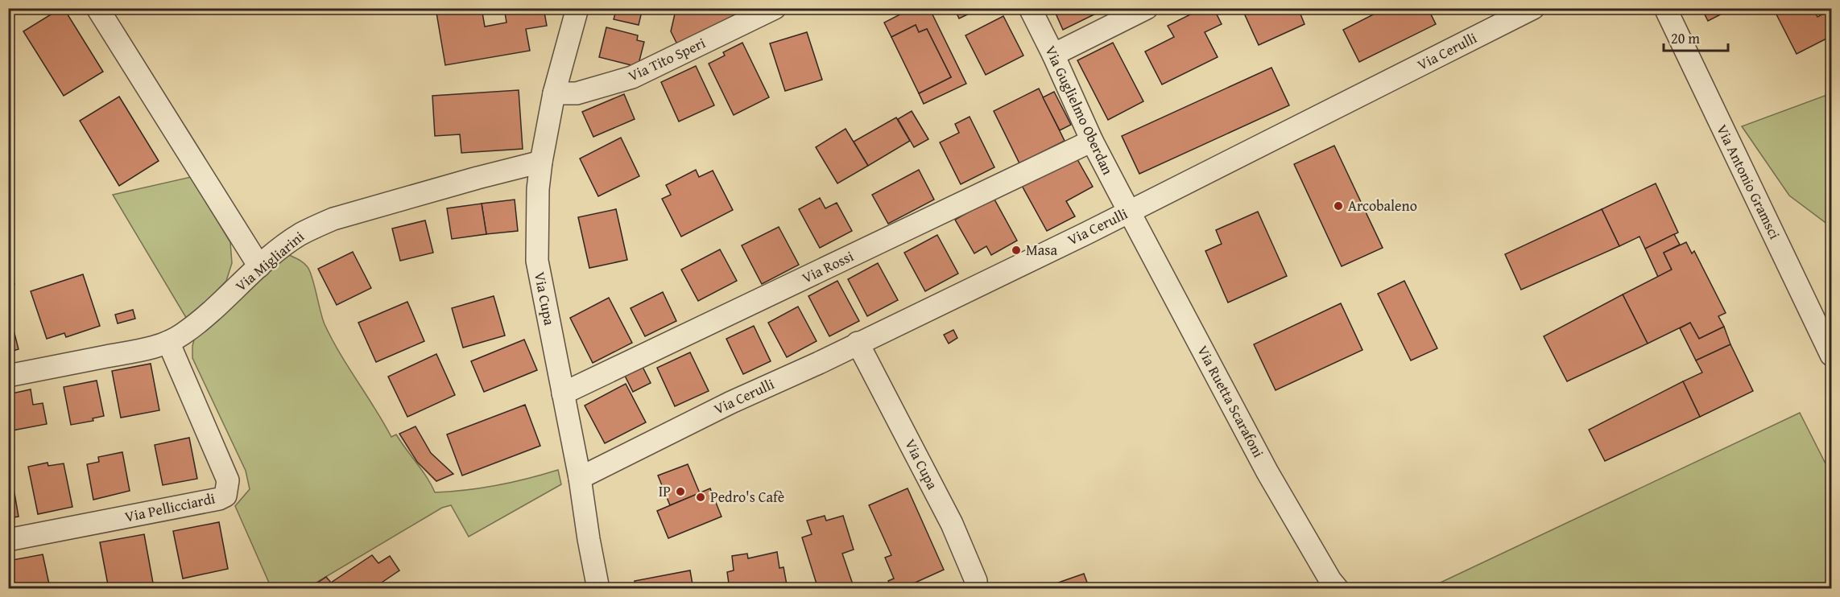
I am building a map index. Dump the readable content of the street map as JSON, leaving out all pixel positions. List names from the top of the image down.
{
  "streets": {
    "street": [
      "Via Cerulli",
      "Via Tito Speri",
      "Via Guglielmo Oberdan",
      "Via Antonio Gramsci",
      "Via Migliarini",
      "Via Rossi",
      "Via Cupa",
      "Via Ruetta Scarafoni",
      "Via Pellicciardi"
    ]
  },
  "crossings": [
    ["Via Cerulli", "Via Guglielmo Oberdan"],
    ["Via Cerulli", "Via Cupa"],
    ["Via Cerulli", "Via Ruetta Scarafoni"],
    ["Via Tito Speri", "Via Cupa"],
    ["Via Guglielmo Oberdan", "Via Rossi"],
    ["Via Guglielmo Oberdan", "Via Ruetta Scarafoni"],
    ["Via Migliarini", "Via Cupa"],
    ["Via Migliarini", "Via Pellicciardi"],
    ["Via Rossi", "Via Cupa"]
  ],
  "places": [
    "Arcobaleno",
    "Masa",
    "IP",
    "Pedro's Cafè"
  ],
  "scale_bar": "20 m"
}
